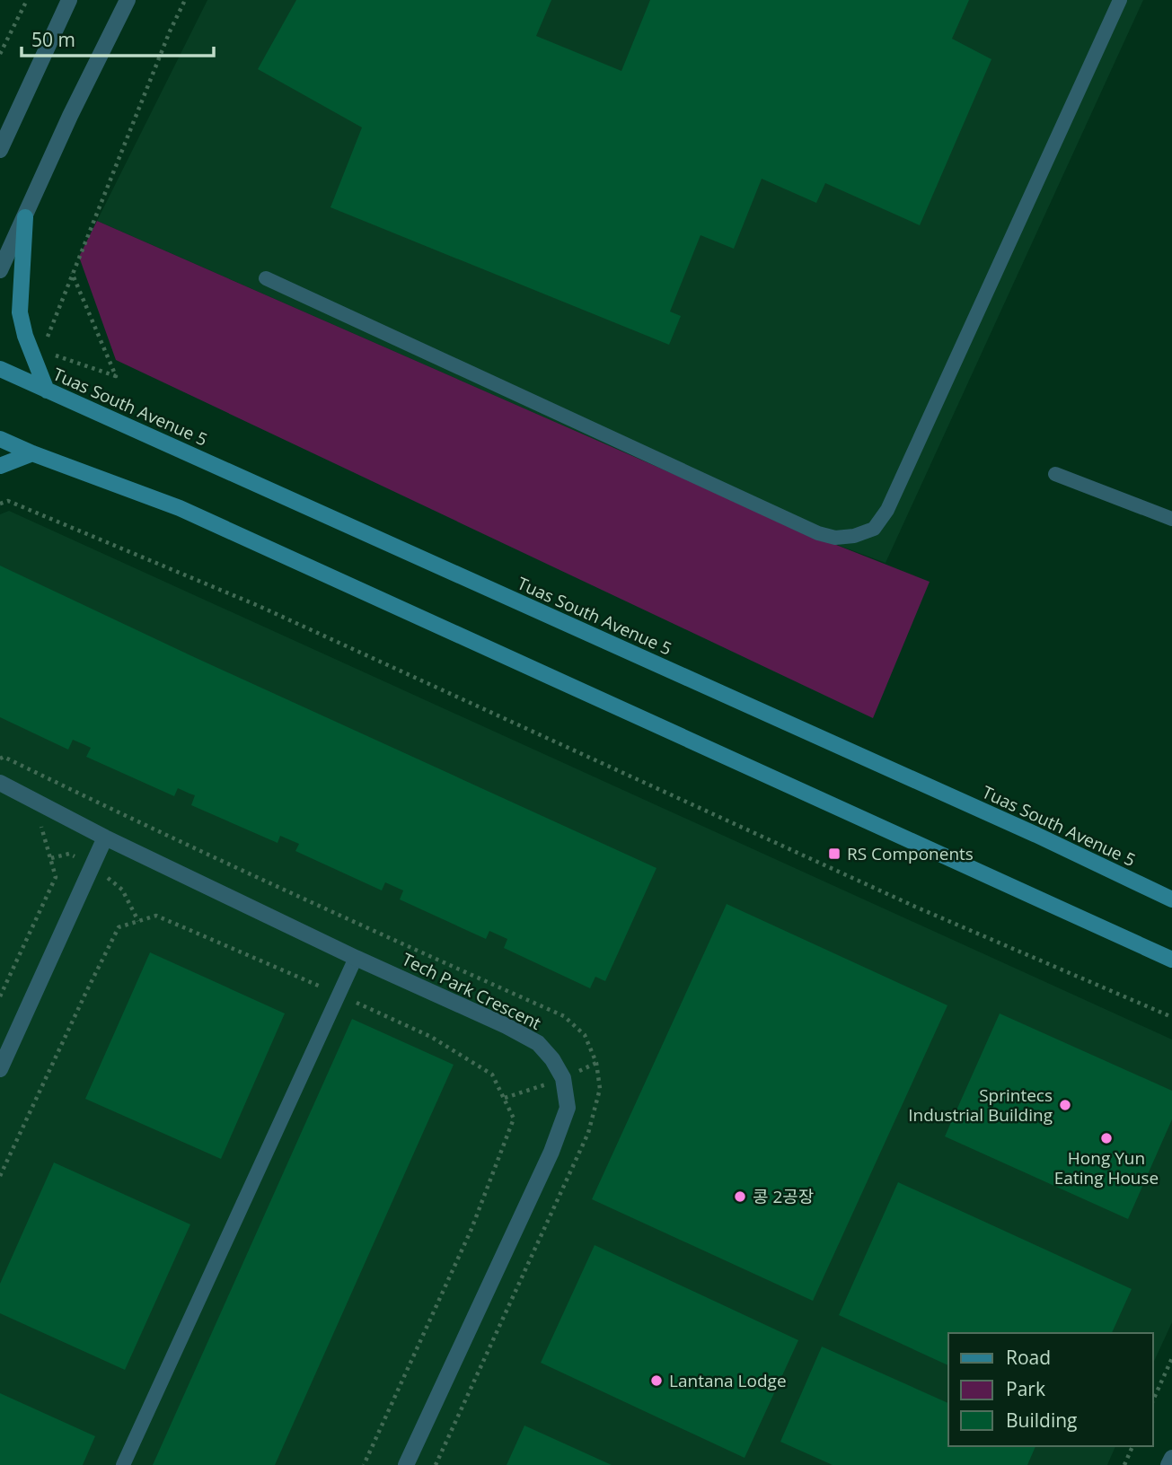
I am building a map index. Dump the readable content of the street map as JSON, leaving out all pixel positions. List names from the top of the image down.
{
  "streets": {
    "main road": ["Tuas South Avenue 5"],
    "street": ["Tech Park Crescent"]
  },
  "places": {
    "transit": ["RS Components"],
    "other": [
      "Sprintecs Industrial Building",
      "Hong Yun Eating House",
      "콩 2공장",
      "Lantana Lodge"
    ]
  },
  "legend": ["Road", "Park", "Building"],
  "scale_bar": "50 m"
}
